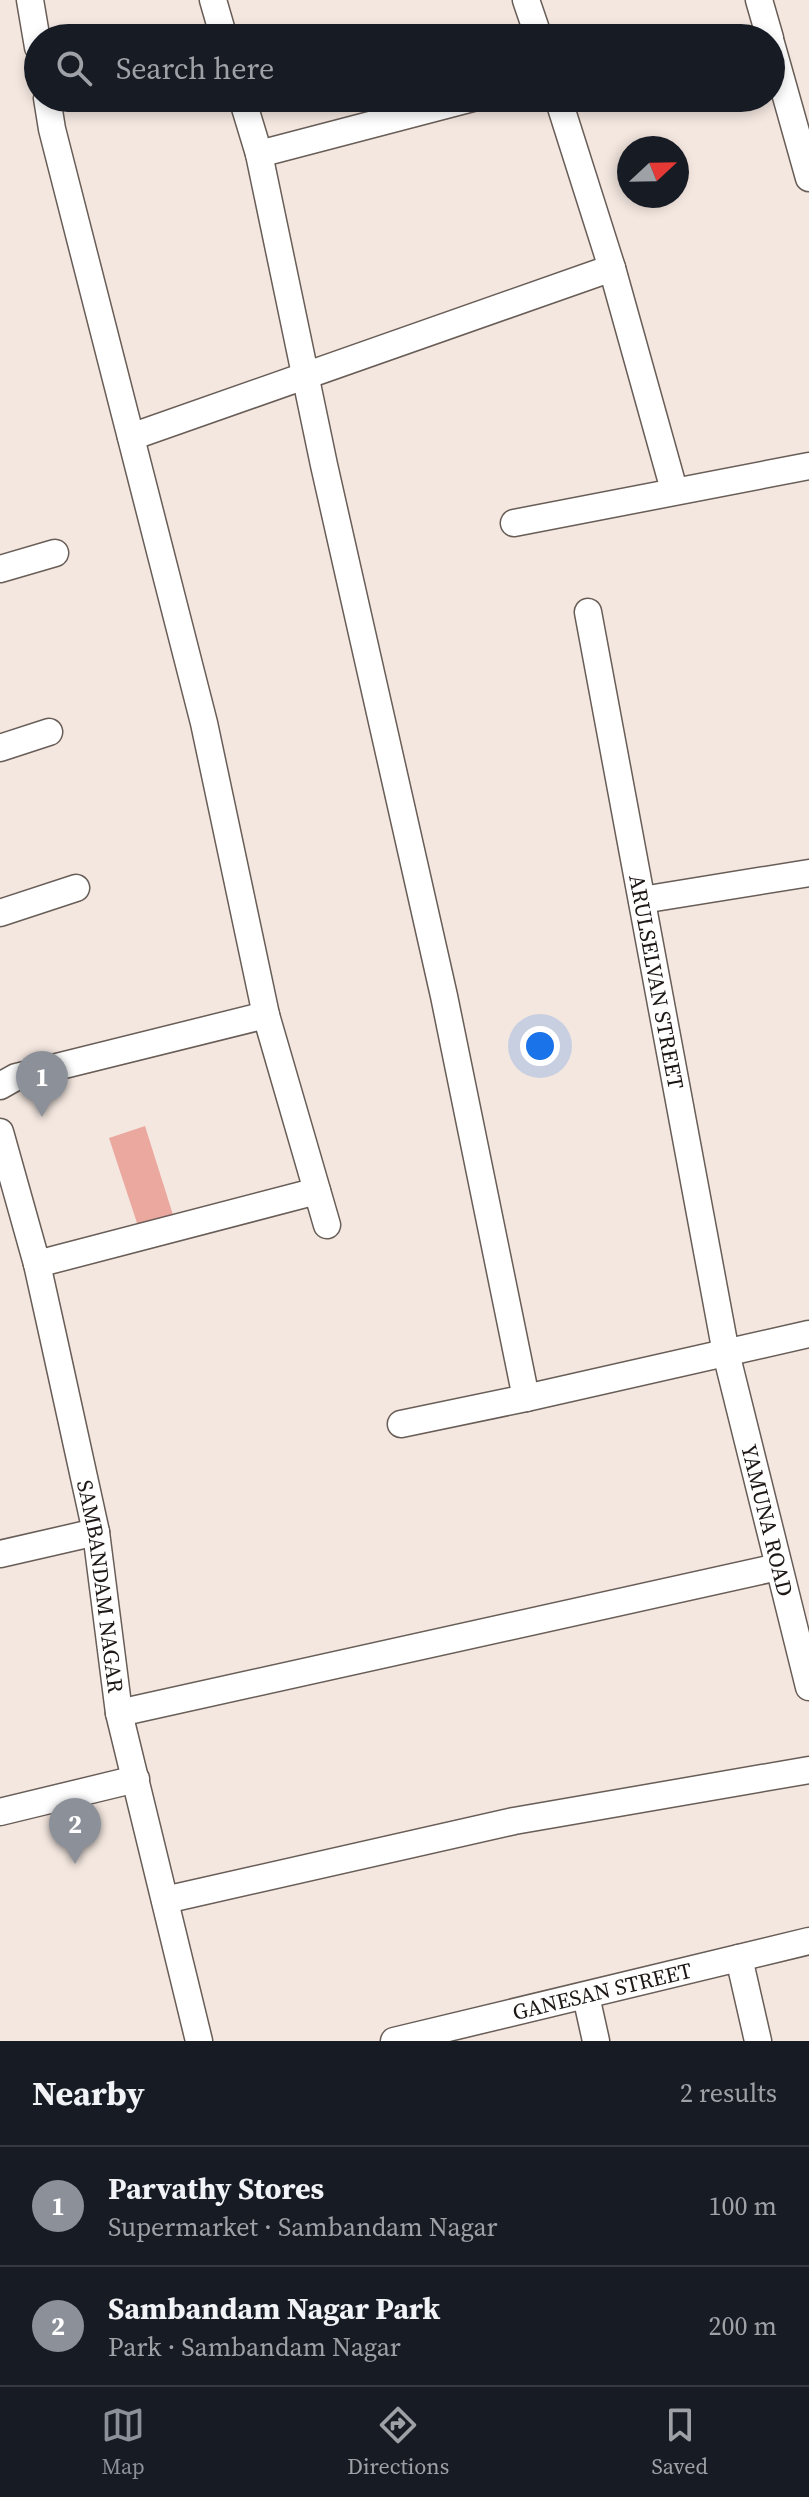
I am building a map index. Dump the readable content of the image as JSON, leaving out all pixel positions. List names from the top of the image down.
{
  "streets": {
    "street": [
      "ARULSELVAN STREET",
      "YAMUNA ROAD",
      "SAMBANDAM NAGAR",
      "GANESAN STREET"
    ]
  },
  "crossings": [
    ["ARULSELVAN STREET", "YAMUNA ROAD"]
  ],
  "north": "right",
  "page": {
    "search": "Search here",
    "pins": ["1", "2"],
    "heading": ["Nearby", "2 results"],
    "list": [
      {
        "mark": "1",
        "name": "Parvathy Stores",
        "note": "Supermarket · Sambandam Nagar",
        "value": "100 m"
      },
      {
        "mark": "2",
        "name": "Sambandam Nagar Park",
        "note": "Park · Sambandam Nagar",
        "value": "200 m"
      }
    ],
    "nav": ["Map", "Directions", "Saved"]
  }
}
